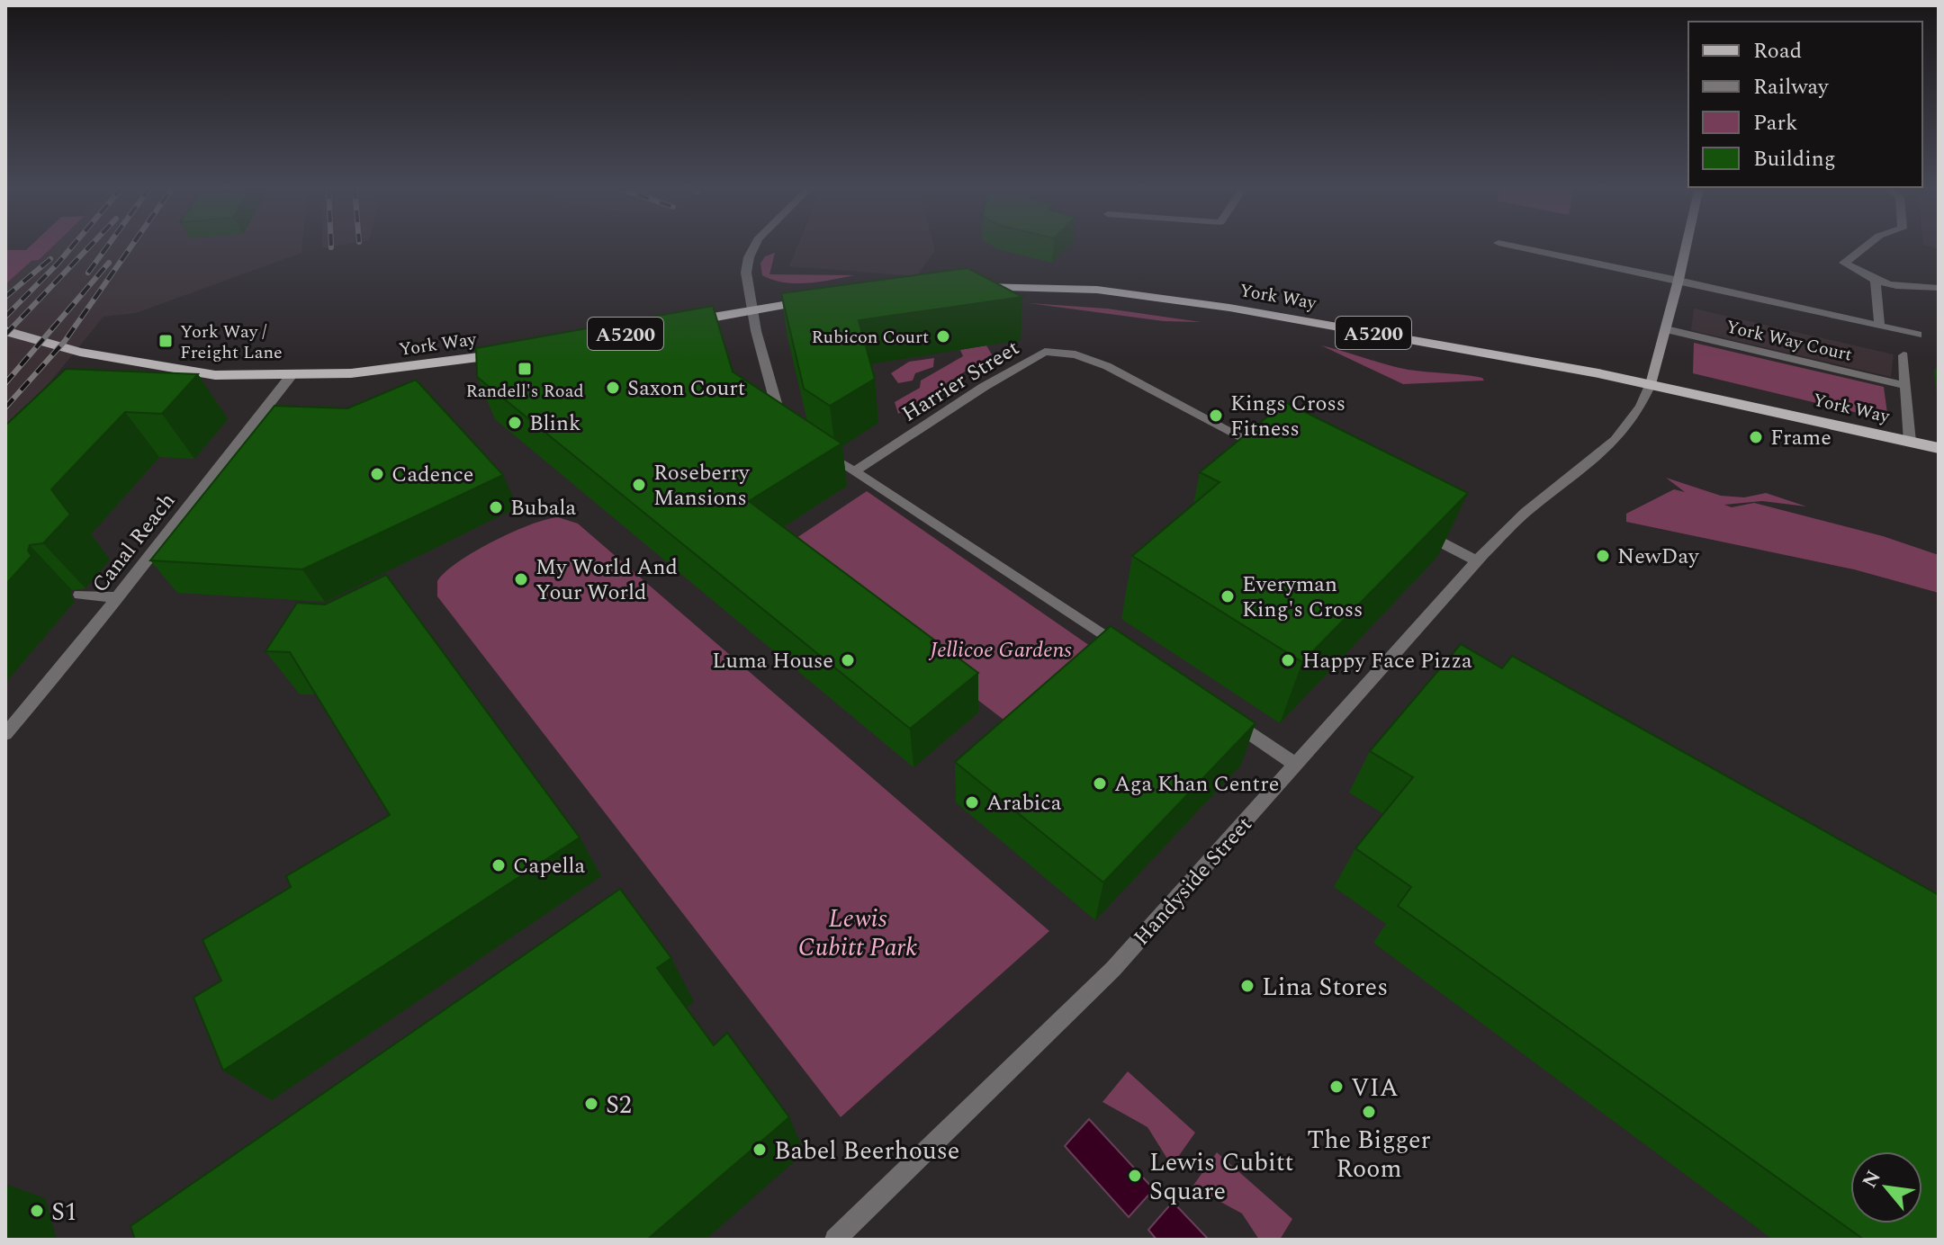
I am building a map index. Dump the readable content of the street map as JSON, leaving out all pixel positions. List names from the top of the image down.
{
  "streets": {
    "main road": ["York Way", "A5200"],
    "street": [
      "York Way Court",
      "Harrier Street",
      "Canal Reach",
      "Handyside Street"
    ]
  },
  "crossings": [
    ["York Way", "Canal Reach"],
    ["York Way", "Handyside Street"]
  ],
  "parks": ["Jellicoe Gardens", "Lewis Cubitt Park"],
  "places": {
    "other": [
      "Rubicon Court",
      "Saxon Court",
      "Kings Cross Fitness",
      "Blink",
      "Frame",
      "Cadence",
      "Roseberry Mansions",
      "Bubala",
      "NewDay",
      "My World And Your World",
      "Everyman King's Cross",
      "Luma House",
      "Happy Face Pizza",
      "Aga Khan Centre",
      "Arabica",
      "Capella",
      "Lina Stores",
      "VIA",
      "S2",
      "The Bigger Room",
      "Babel Beerhouse",
      "Lewis Cubitt Square",
      "S1"
    ],
    "transit": ["York Way / Freight Lane", "Randell's Road"]
  },
  "legend": [
    "Road",
    "Railway",
    "Park",
    "Building"
  ],
  "north": "top left"
}
